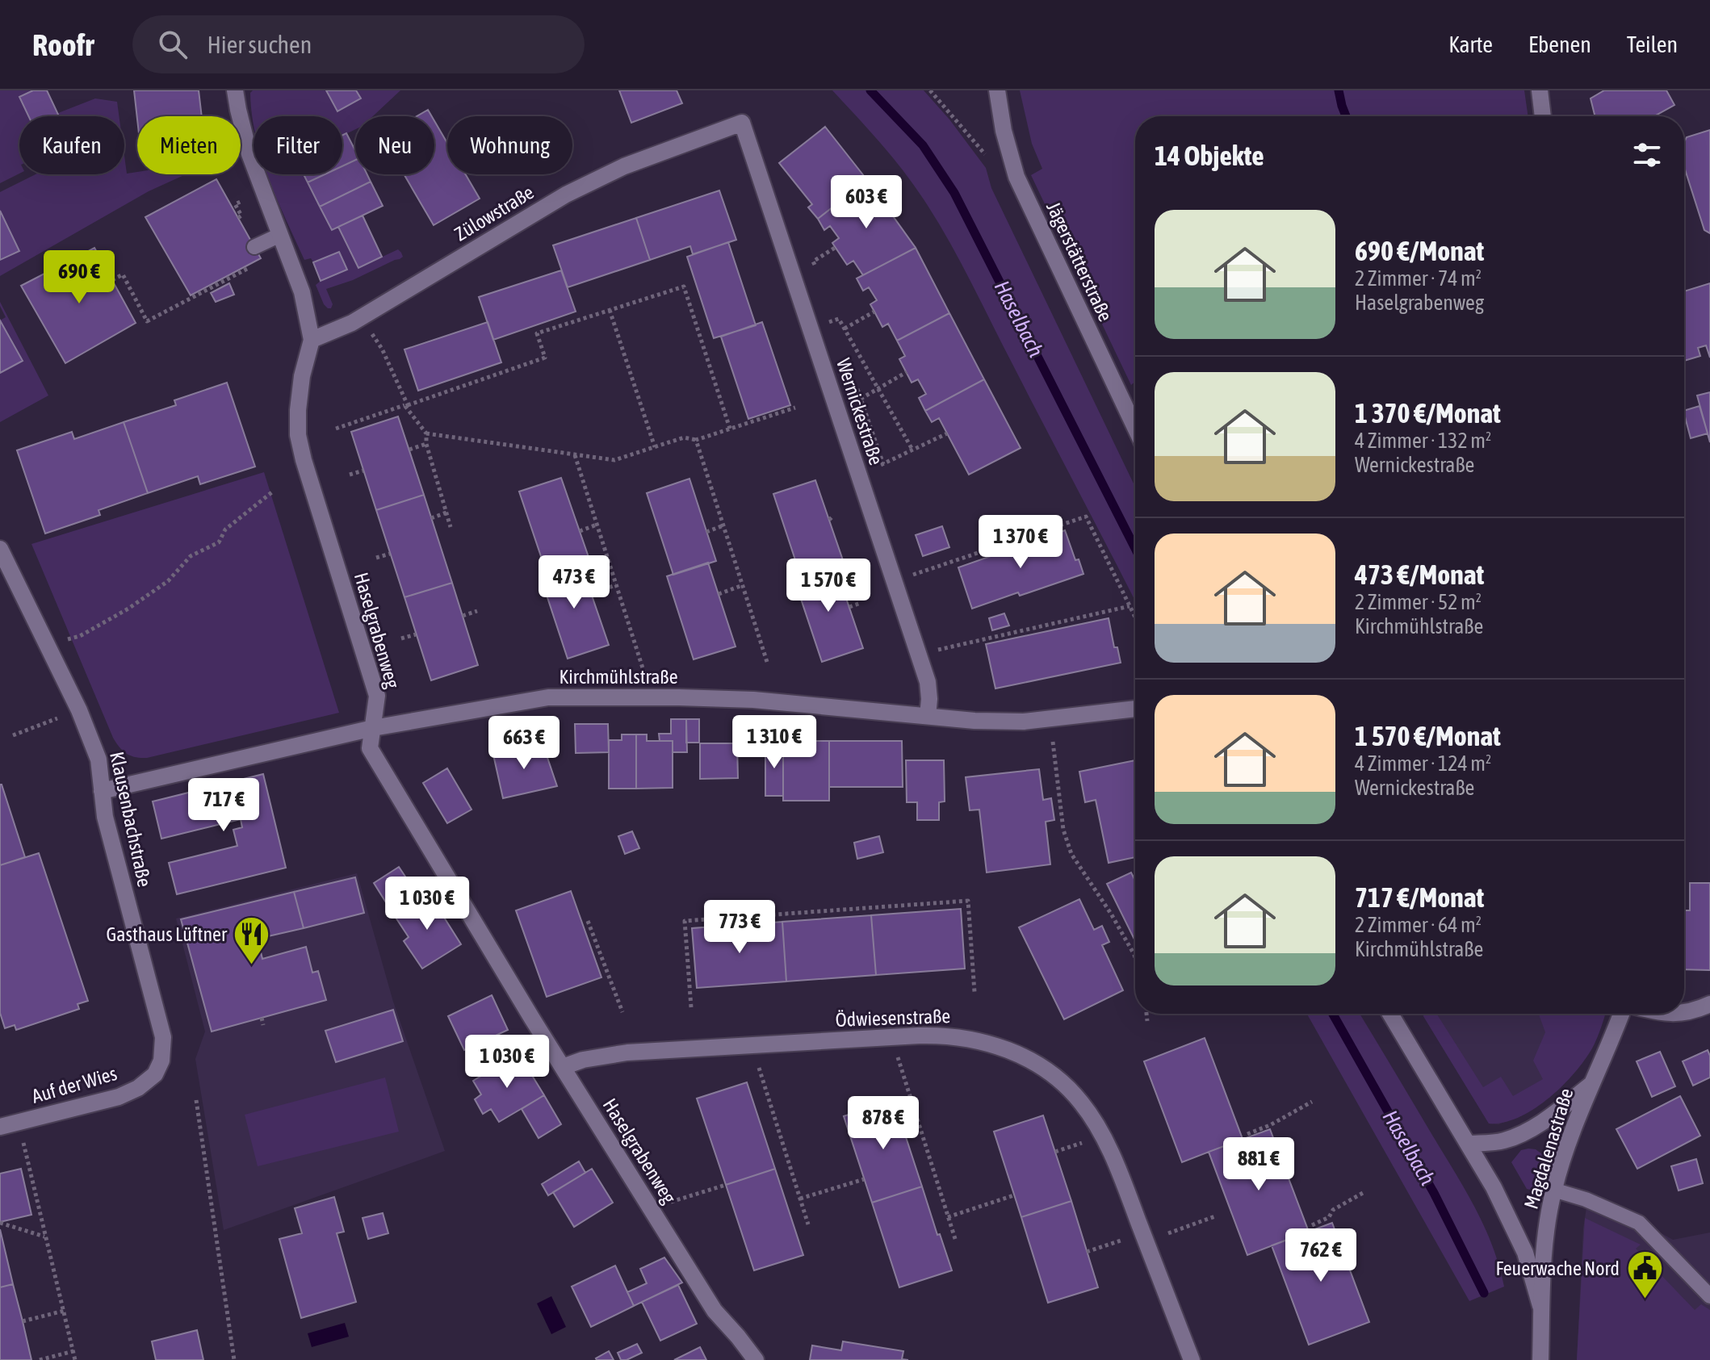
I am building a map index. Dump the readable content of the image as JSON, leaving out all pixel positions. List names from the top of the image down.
{
  "streets": {
    "street": [
      "Zülowstraße",
      "Jägerstätterstraße",
      "Wernickestraße",
      "Haselgrabenweg",
      "Kirchmühlstraße",
      "Klausenbachstraße",
      "Ödwiesenstraße",
      "Auf der Wies",
      "Magdalenastraße"
    ]
  },
  "crossings": [
    ["Zülowstraße", "Wernickestraße"],
    ["Zülowstraße", "Haselgrabenweg"],
    ["Wernickestraße", "Kirchmühlstraße"],
    ["Haselgrabenweg", "Kirchmühlstraße"],
    ["Haselgrabenweg", "Ödwiesenstraße"],
    ["Kirchmühlstraße", "Klausenbachstraße"],
    ["Klausenbachstraße", "Auf der Wies"]
  ],
  "water": ["Haselbach"],
  "places": {
    "restaurant": ["Gasthaus Lüftner"],
    "public building": ["Feuerwache Nord"]
  },
  "page": {
    "header": "Roofr",
    "search": "Hier suchen",
    "nav": ["Karte", "Ebenen", "Teilen"],
    "chip": [
      "Kaufen",
      "Mieten",
      "Filter",
      "Neu",
      "Wohnung"
    ],
    "heading": "14 Objekte",
    "price": [
      "603 €",
      "690 €",
      "1 370 €",
      "473 €",
      "1 570 €",
      "1 310 €",
      "663 €",
      "717 €",
      "1 030 €",
      "773 €",
      "1 030 €",
      "878 €",
      "881 €",
      "762 €"
    ],
    "list": [
      {
        "name": "690 €/Monat",
        "note": "2 Zimmer · 74 m² · Haselgrabenweg"
      },
      {
        "name": "1 370 €/Monat",
        "note": "4 Zimmer · 132 m² · Wernickestraße"
      },
      {
        "name": "473 €/Monat",
        "note": "2 Zimmer · 52 m² · Kirchmühlstraße"
      },
      {
        "name": "1 570 €/Monat",
        "note": "4 Zimmer · 124 m² · Wernickestraße"
      },
      {
        "name": "717 €/Monat",
        "note": "2 Zimmer · 64 m² · Kirchmühlstraße"
      }
    ]
  }
}
